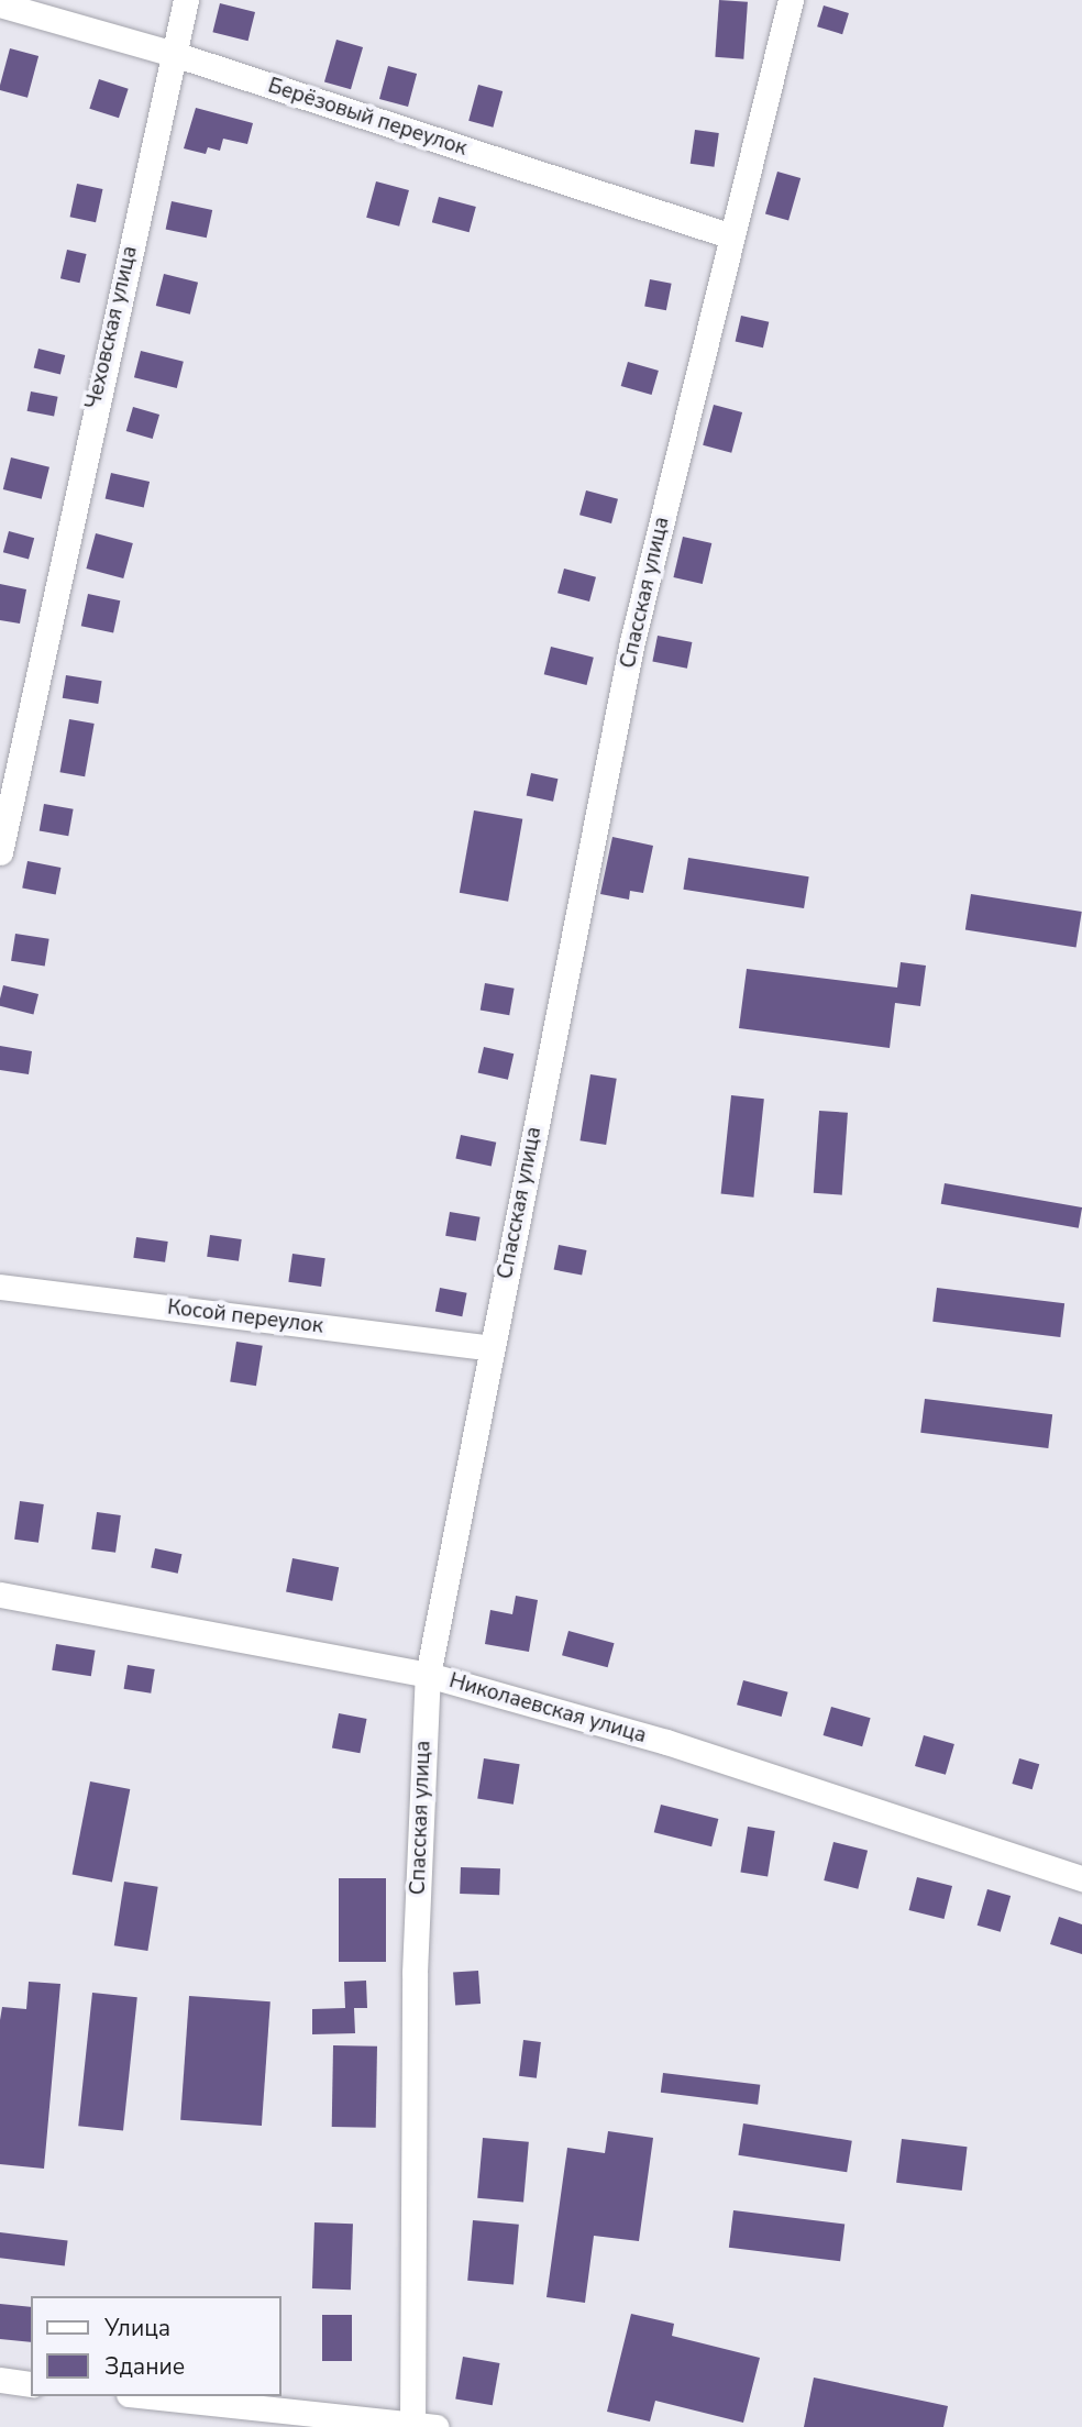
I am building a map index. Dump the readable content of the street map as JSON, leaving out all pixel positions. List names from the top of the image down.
{
  "streets": {
    "street": [
      "Берёзовый переулок",
      "Чеховская улица",
      "Спасская улица",
      "Косой переулок",
      "Николаевская улица"
    ]
  },
  "crossings": [
    ["Берёзовый переулок", "Чеховская улица"],
    ["Берёзовый переулок", "Спасская улица"],
    ["Спасская улица", "Косой переулок"],
    ["Спасская улица", "Николаевская улица"]
  ],
  "legend": ["Улица", "Здание"]
}
